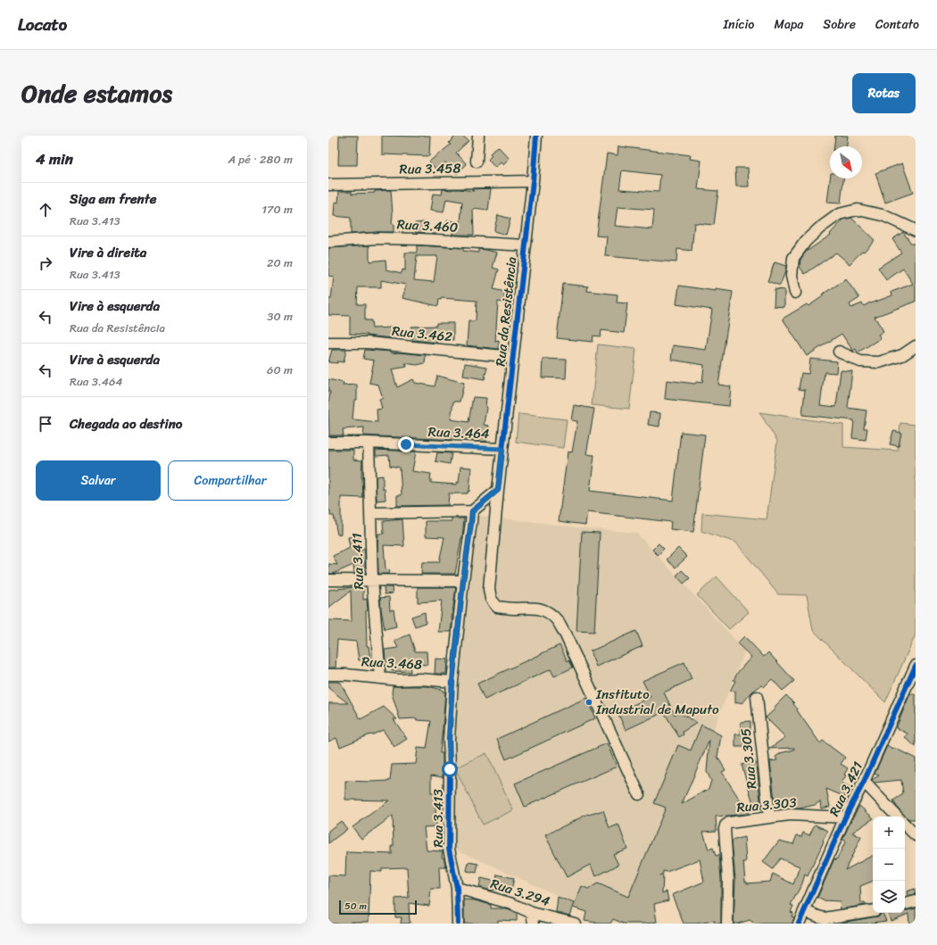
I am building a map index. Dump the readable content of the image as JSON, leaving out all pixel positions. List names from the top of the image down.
{
  "streets": {
    "street": [
      "Rua 3.458",
      "Rua 3.460",
      "Rua da Resistência",
      "Rua 3.462",
      "Rua 3.464",
      "Rua 3.411",
      "Rua 3.468",
      "Rua 3.305",
      "Rua 3.421",
      "Rua 3.303",
      "Rua 3.413",
      "Rua 3.294"
    ]
  },
  "crossings": [
    ["Rua 3.458", "Rua da Resistência"],
    ["Rua 3.460", "Rua da Resistência"],
    ["Rua da Resistência", "Rua 3.462"],
    ["Rua da Resistência", "Rua 3.464"],
    ["Rua 3.464", "Rua 3.411"],
    ["Rua 3.411", "Rua 3.468"],
    ["Rua 3.468", "Rua 3.413"],
    ["Rua 3.305", "Rua 3.303"],
    ["Rua 3.421", "Rua 3.303"],
    ["Rua 3.413", "Rua 3.294"]
  ],
  "places": ["Instituto Industrial de Maputo"],
  "scale_bar": "50 m",
  "north": "bottom right",
  "page": {
    "header": "Locato",
    "nav": [
      "Início",
      "Mapa",
      "Sobre",
      "Contato"
    ],
    "title": "Onde estamos",
    "buttons": [
      "Rotas",
      ["Salvar", "Compartilhar"]
    ],
    "heading": ["4 min", "A pé · 280 m"],
    "list": [
      ["Siga em frente", "Rua 3.413", "170 m"],
      ["Vire à direita", "Rua 3.413", "20 m"],
      ["Vire à esquerda", "Rua da Resistência", "30 m"],
      ["Vire à esquerda", "Rua 3.464", "60 m"],
      "Chegada ao destino"
    ],
    "map_buttons": ["+", "−"],
    "scale": "50 m"
  }
}
